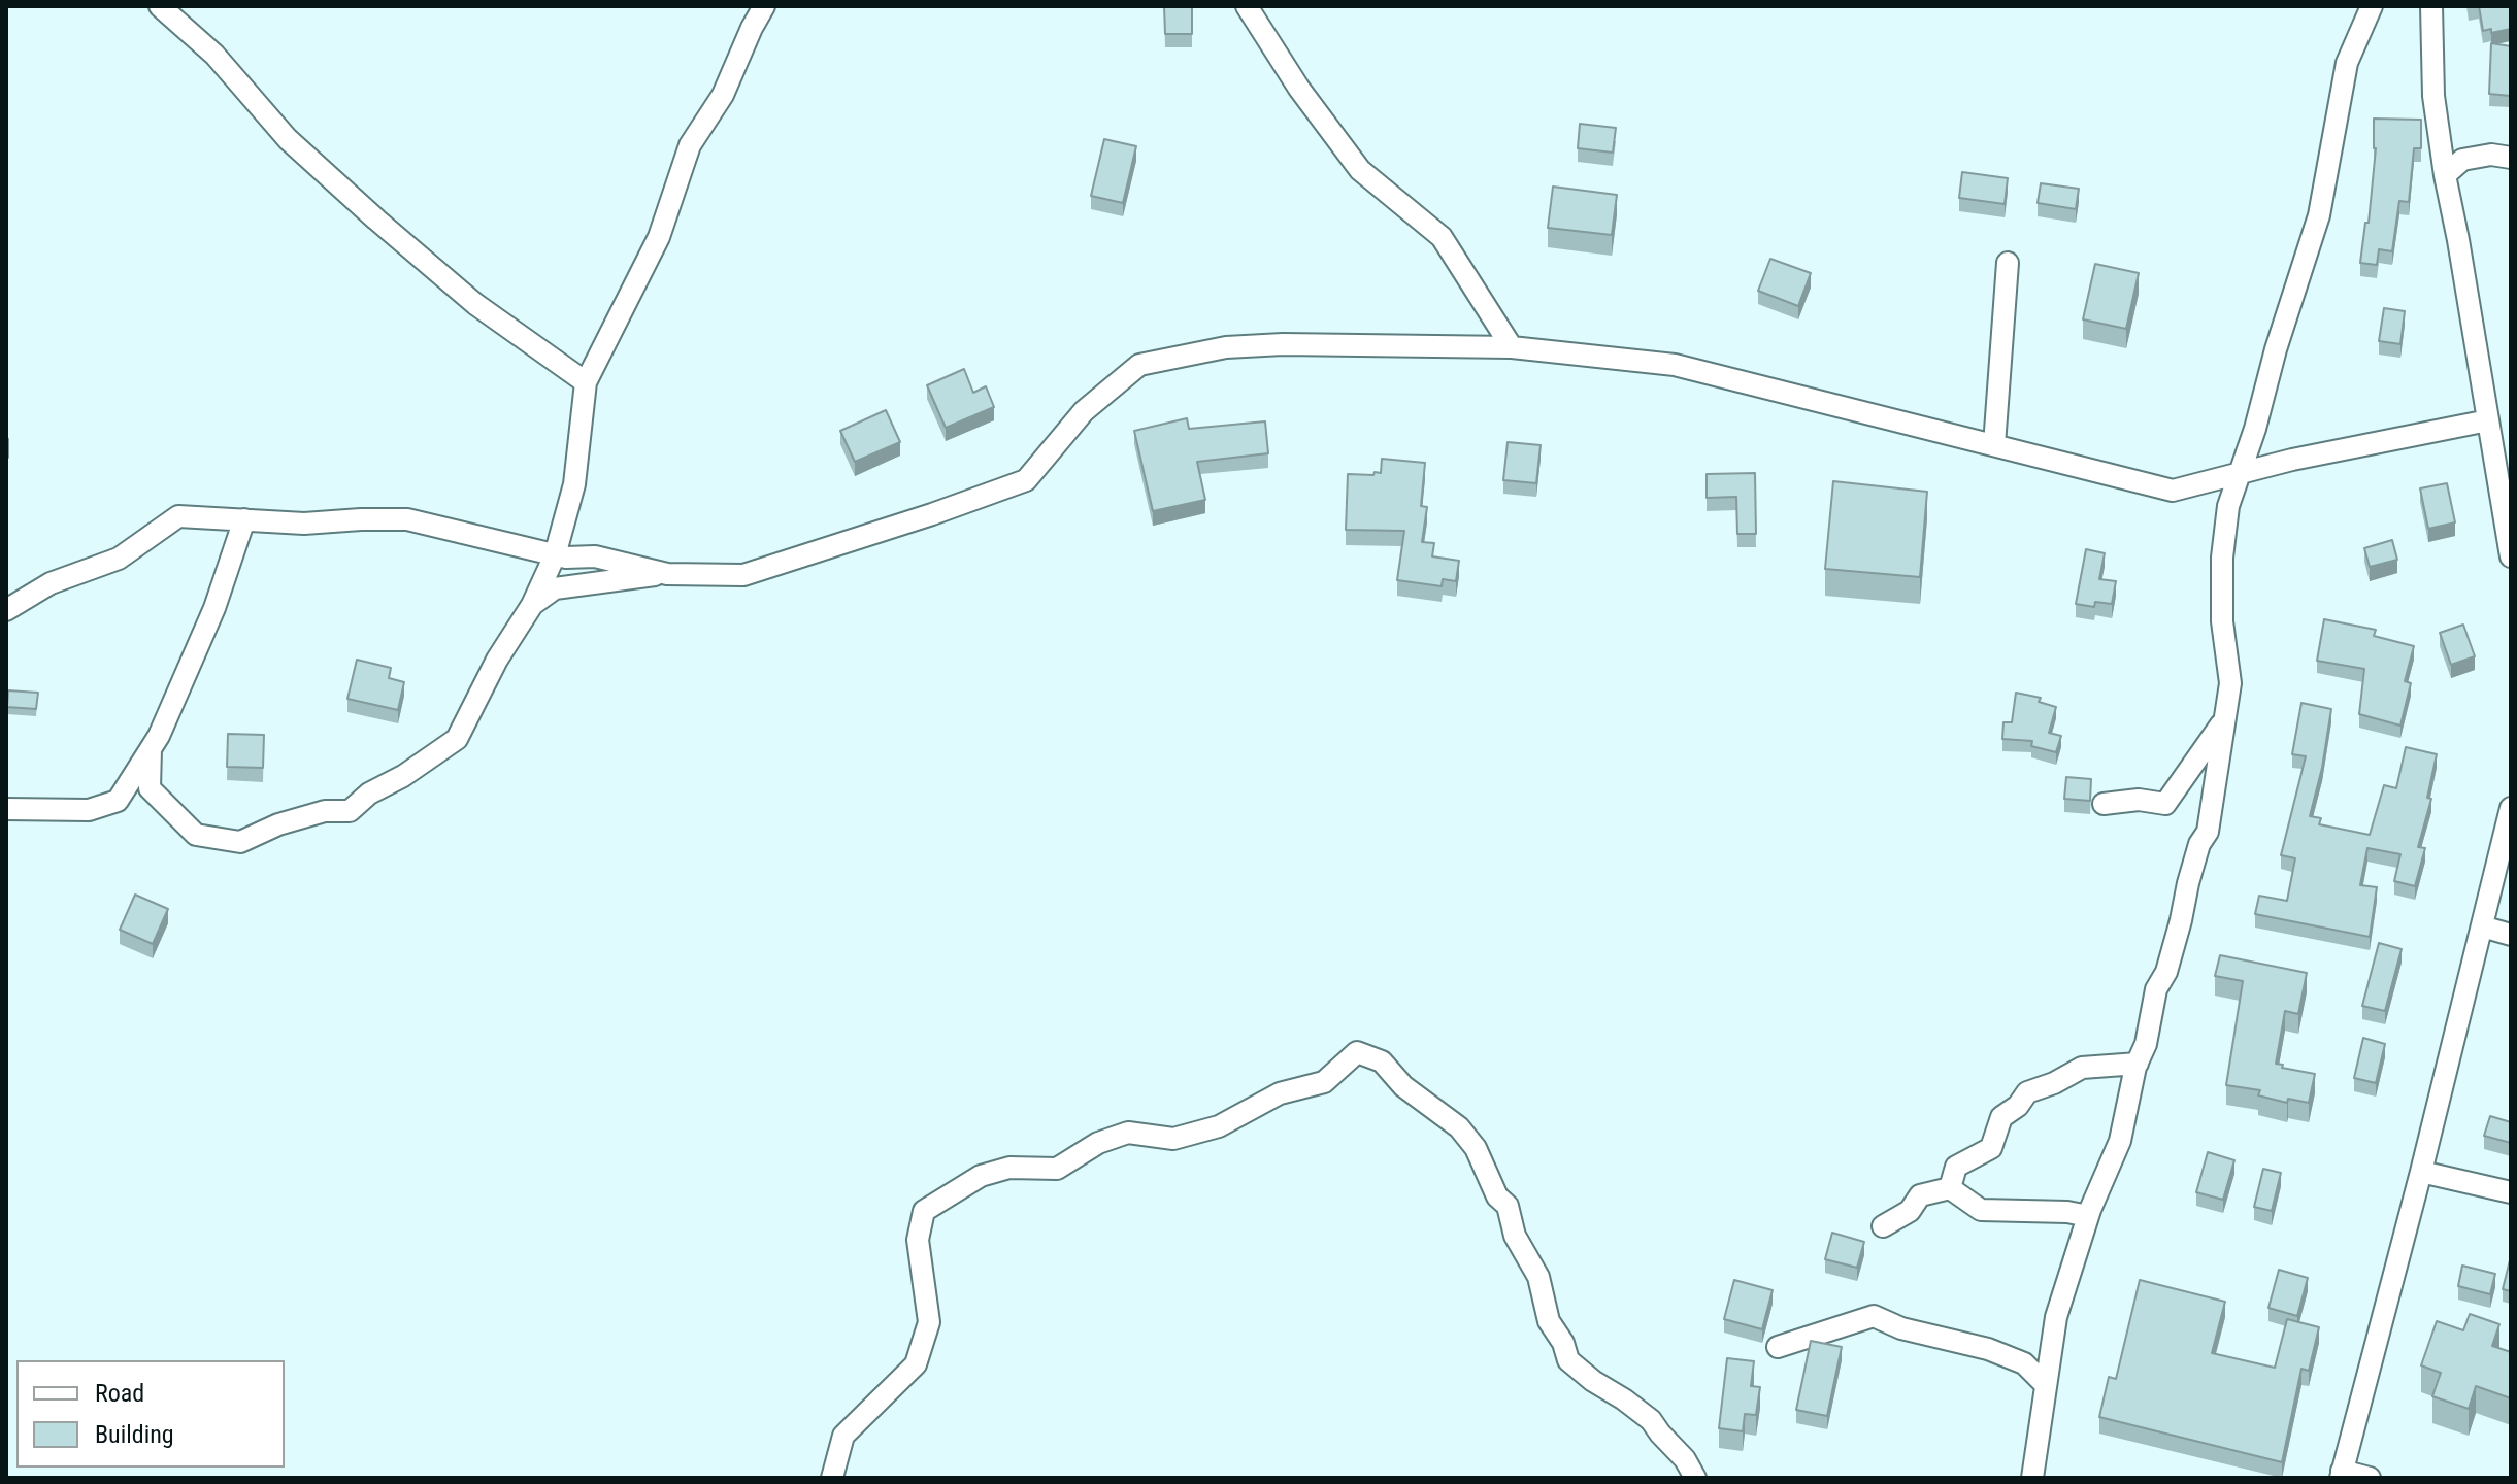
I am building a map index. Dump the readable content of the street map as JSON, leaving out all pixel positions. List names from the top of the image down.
{
  "legend": ["Road", "Building"]
}
